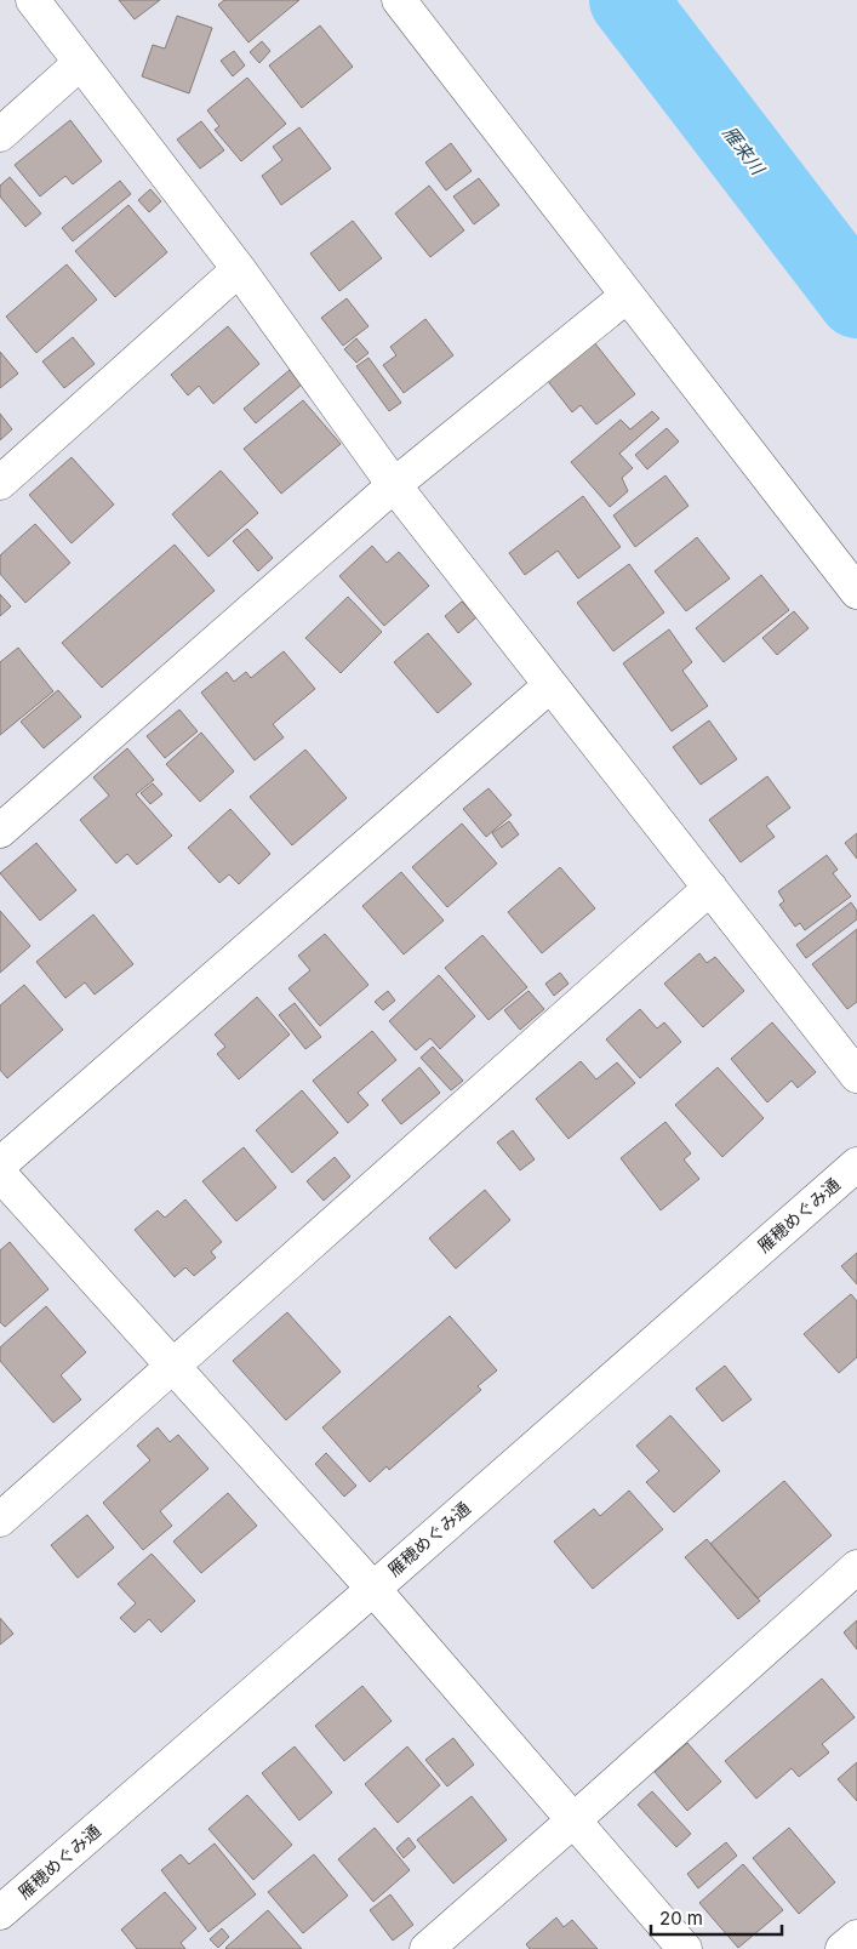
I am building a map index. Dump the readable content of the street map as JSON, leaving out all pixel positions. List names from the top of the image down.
{
  "streets": {
    "street": ["雁穂めぐみ通"]
  },
  "water": ["雁来川"],
  "scale_bar": "20 m"
}
